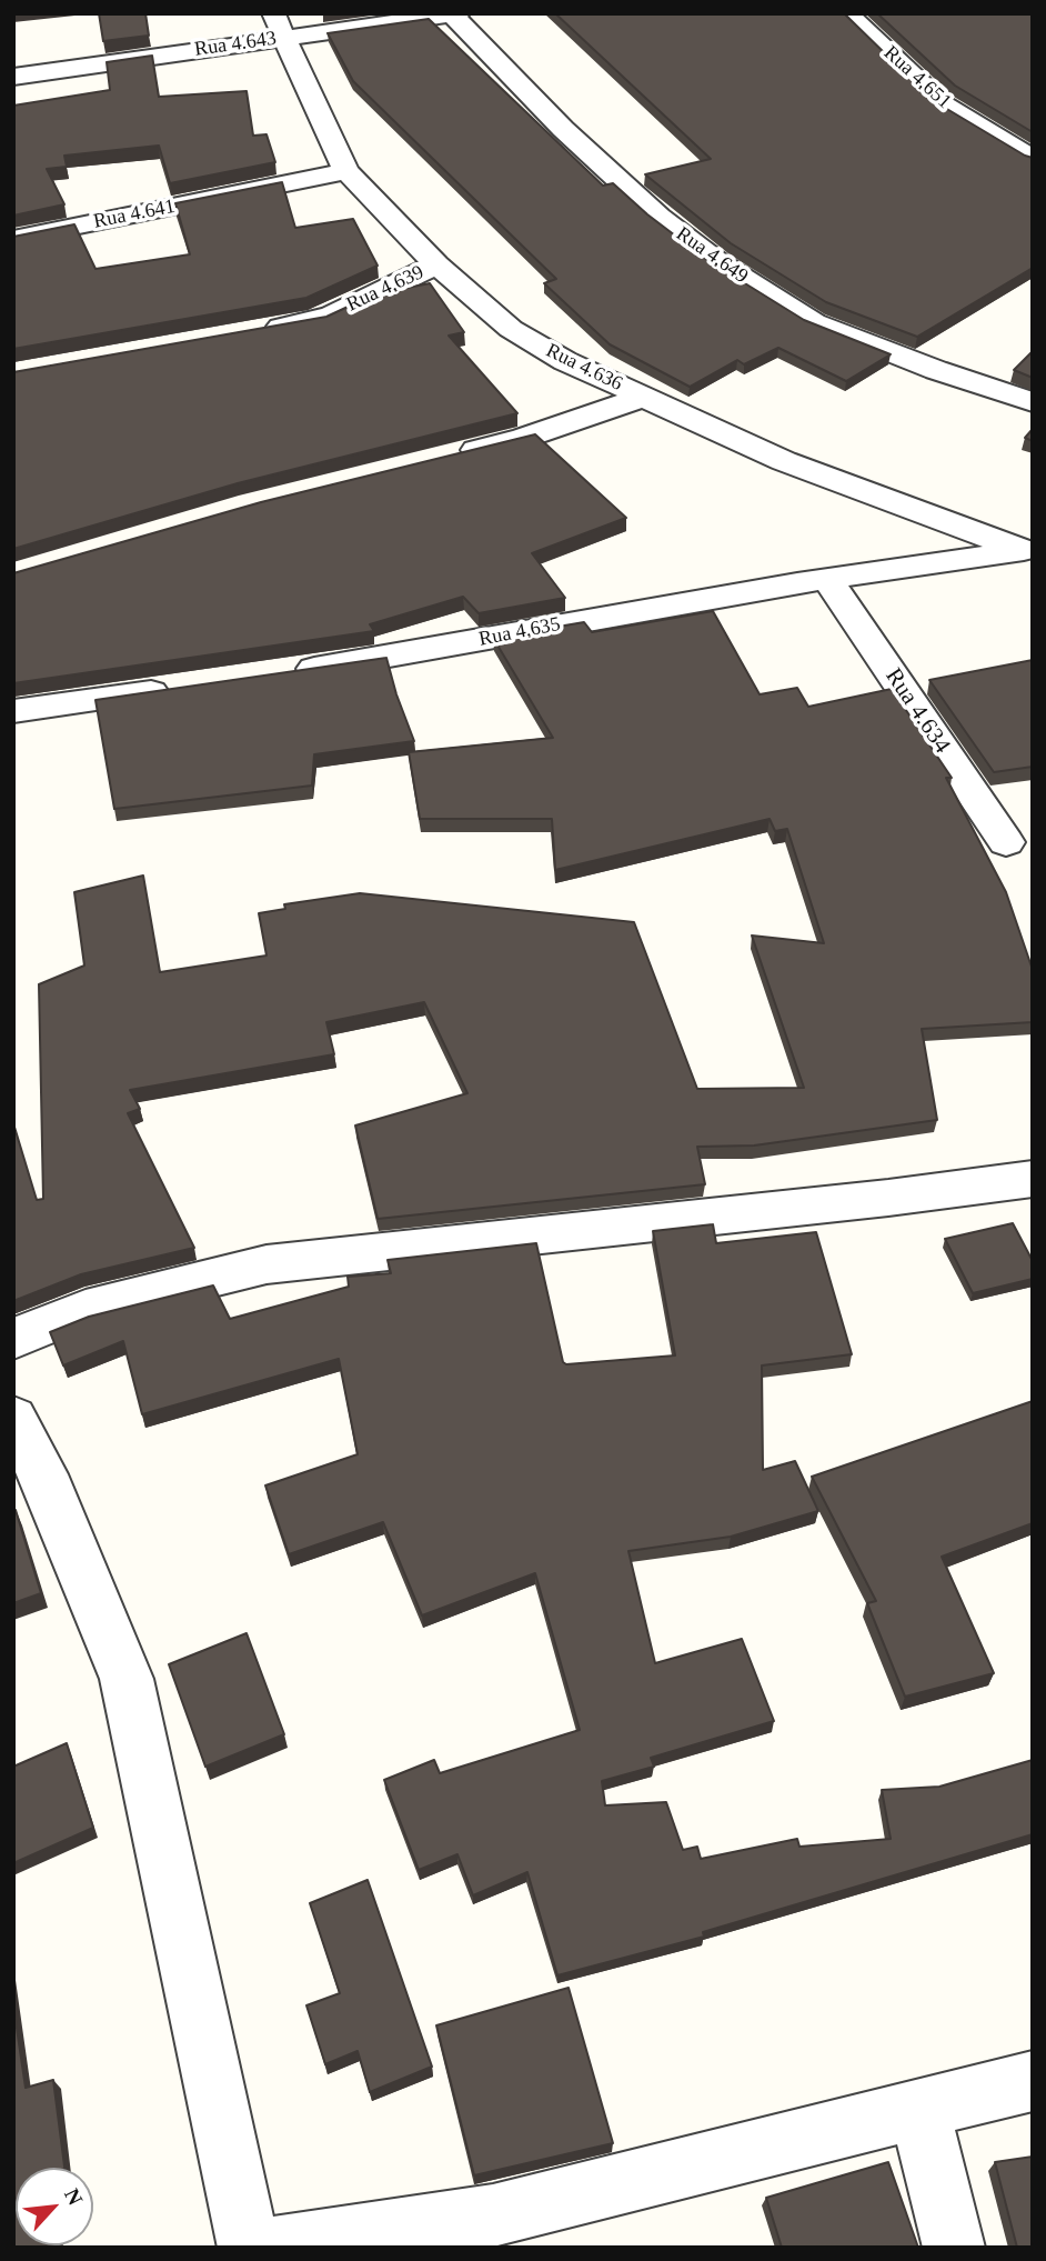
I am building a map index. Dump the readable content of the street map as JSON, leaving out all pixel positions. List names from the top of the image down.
{
  "streets": {
    "street": [
      "Rua 4.643",
      "Rua 4.651",
      "Rua 4.641",
      "Rua 4.649",
      "Rua 4.639",
      "Rua 4.636",
      "Rua 4.635",
      "Rua 4.634"
    ]
  },
  "crossings": [
    ["Rua 4.643", "Rua 4.649"],
    ["Rua 4.643", "Rua 4.636"],
    ["Rua 4.641", "Rua 4.636"],
    ["Rua 4.639", "Rua 4.636"],
    ["Rua 4.636", "Rua 4.635"],
    ["Rua 4.635", "Rua 4.634"]
  ],
  "north": "top right"
}
